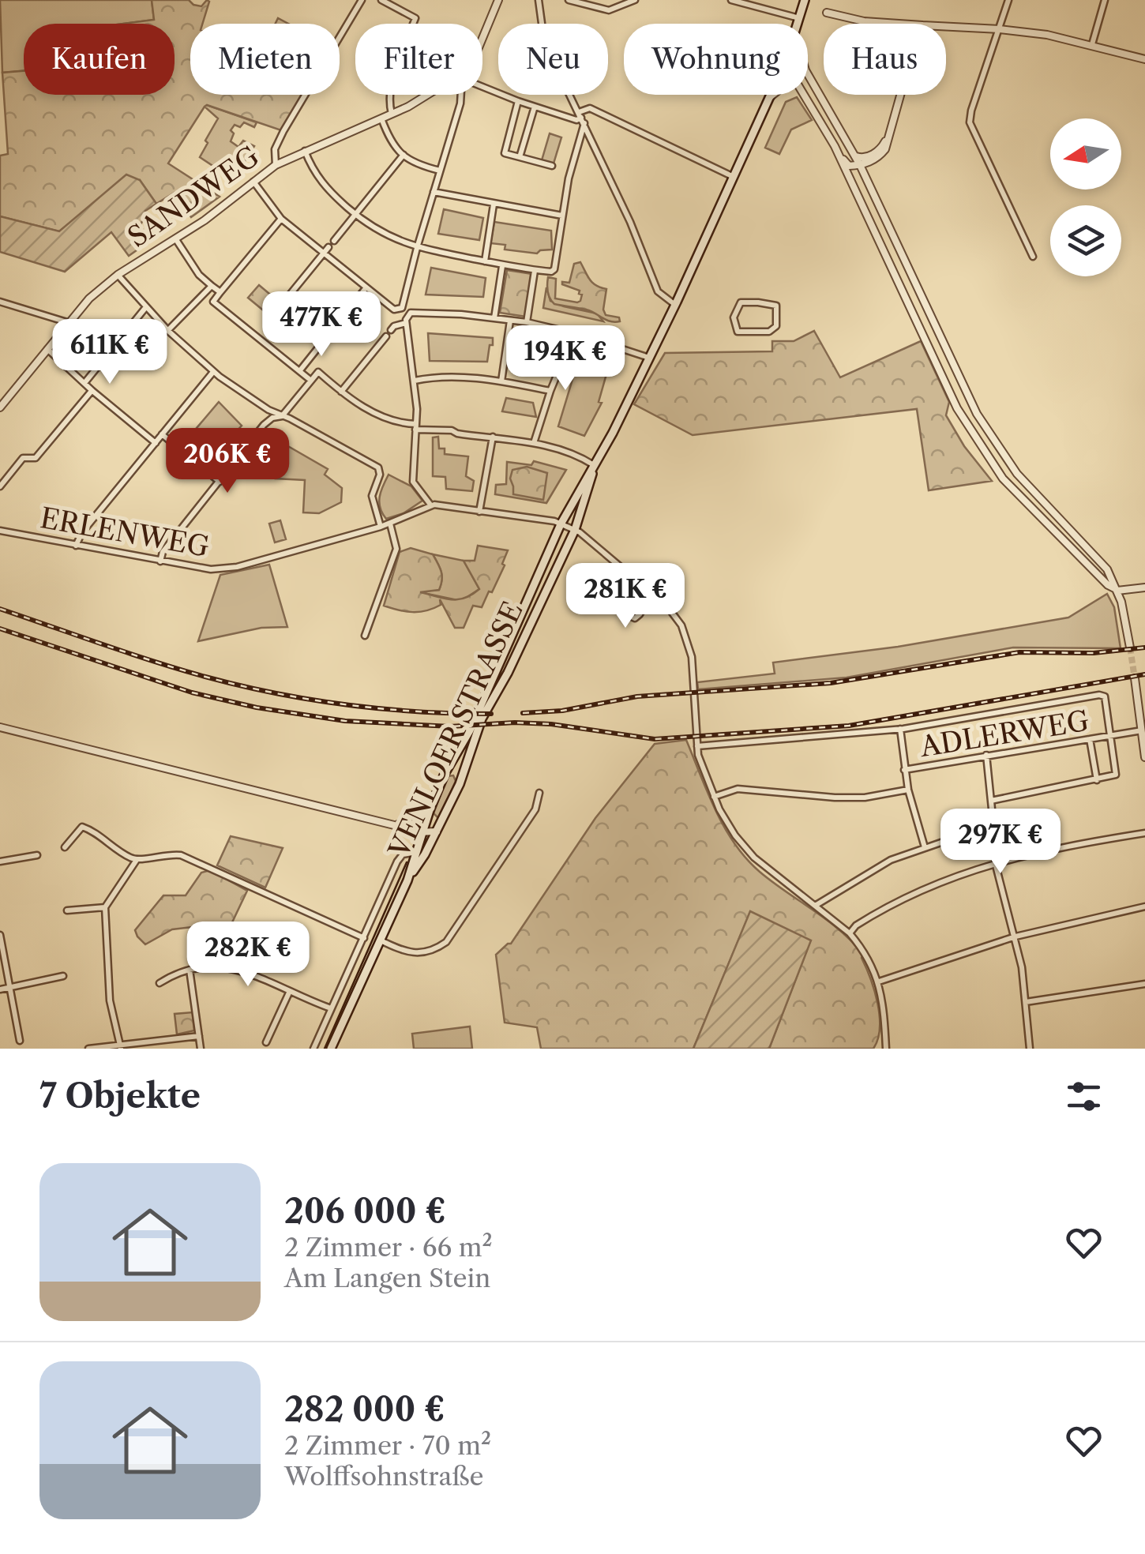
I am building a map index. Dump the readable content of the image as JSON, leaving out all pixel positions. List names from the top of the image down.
{
  "streets": {
    "main road": ["VENLOER STRASSE"],
    "street": ["SANDWEG", "ERLENWEG", "ADLERWEG"]
  },
  "north": "left",
  "page": {
    "chip": [
      "Kaufen",
      "Mieten",
      "Filter",
      "Neu",
      "Wohnung",
      "Haus"
    ],
    "price": [
      "477K €",
      "611K €",
      "194K €",
      "206K €",
      "281K €",
      "297K €",
      "282K €"
    ],
    "heading": "7 Objekte",
    "list": [
      {
        "name": "206 000 €",
        "note": "2 Zimmer · 66 m² · Am Langen Stein"
      },
      {
        "name": "282 000 €",
        "note": "2 Zimmer · 70 m² · Wolffsohnstraße"
      }
    ]
  }
}
